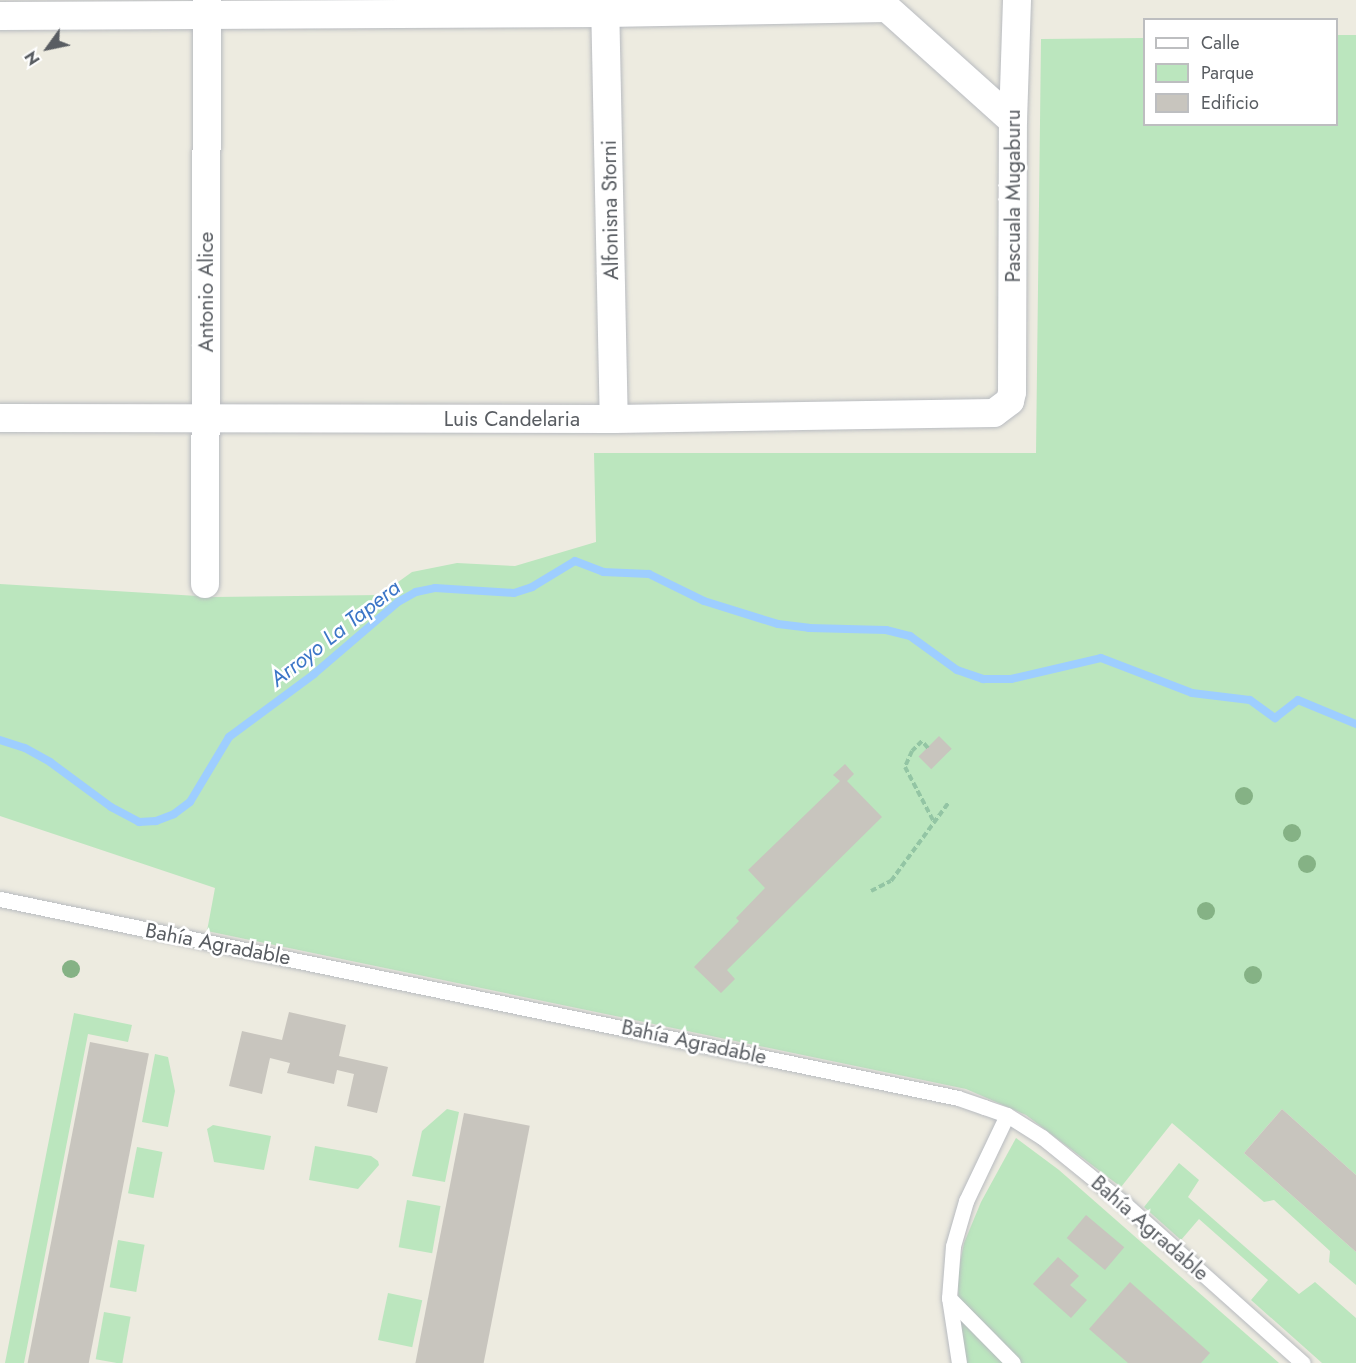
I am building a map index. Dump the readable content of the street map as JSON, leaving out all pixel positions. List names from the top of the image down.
{
  "streets": {
    "street": [
      "Pascuala Mugaburu",
      "Alfonisna Storni",
      "Antonio Alice",
      "Luis Candelaria"
    ],
    "lane": ["Bahía Agradable"]
  },
  "crossings": [
    ["Pascuala Mugaburu", "Luis Candelaria"],
    ["Alfonisna Storni", "Luis Candelaria"],
    ["Antonio Alice", "Luis Candelaria"]
  ],
  "water": ["Arroyo La Tapera"],
  "legend": ["Calle", "Parque", "Edificio"],
  "north": "bottom left"
}
